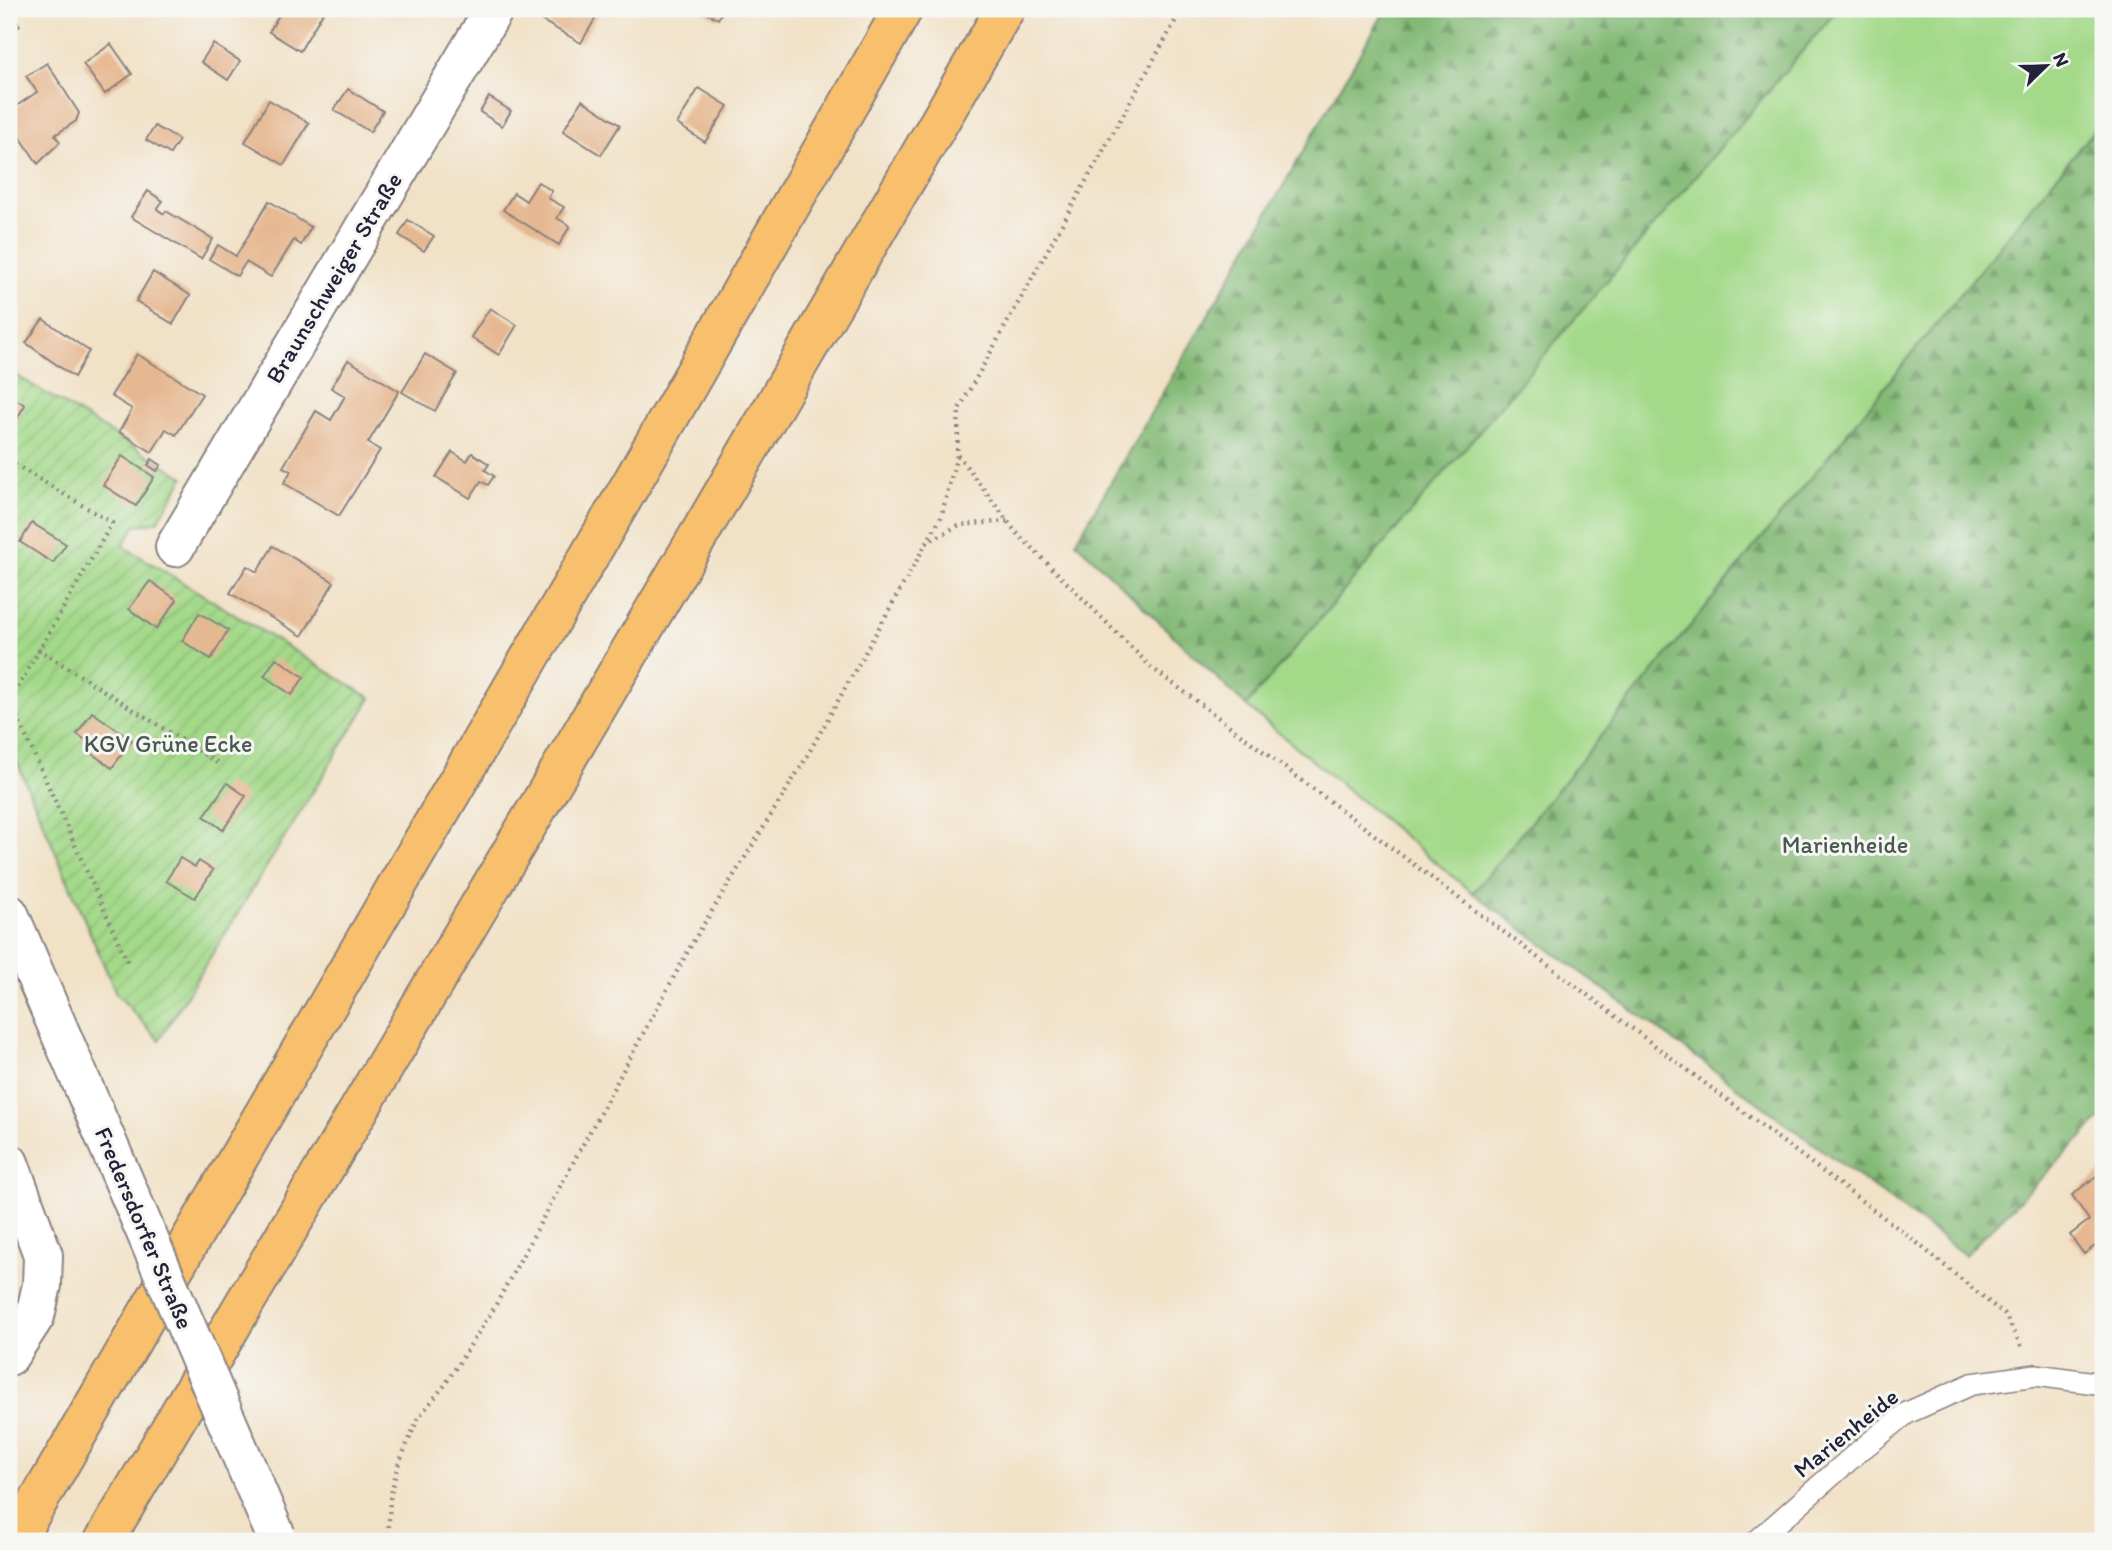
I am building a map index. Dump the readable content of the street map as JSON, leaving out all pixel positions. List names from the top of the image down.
{
  "streets": {
    "street": ["Braunschweiger Straße", "Fredersdorfer Straße"],
    "lane": ["Marienheide"]
  },
  "parks": ["KGV Grüne Ecke", "Marienheide"],
  "north": "top right"
}
